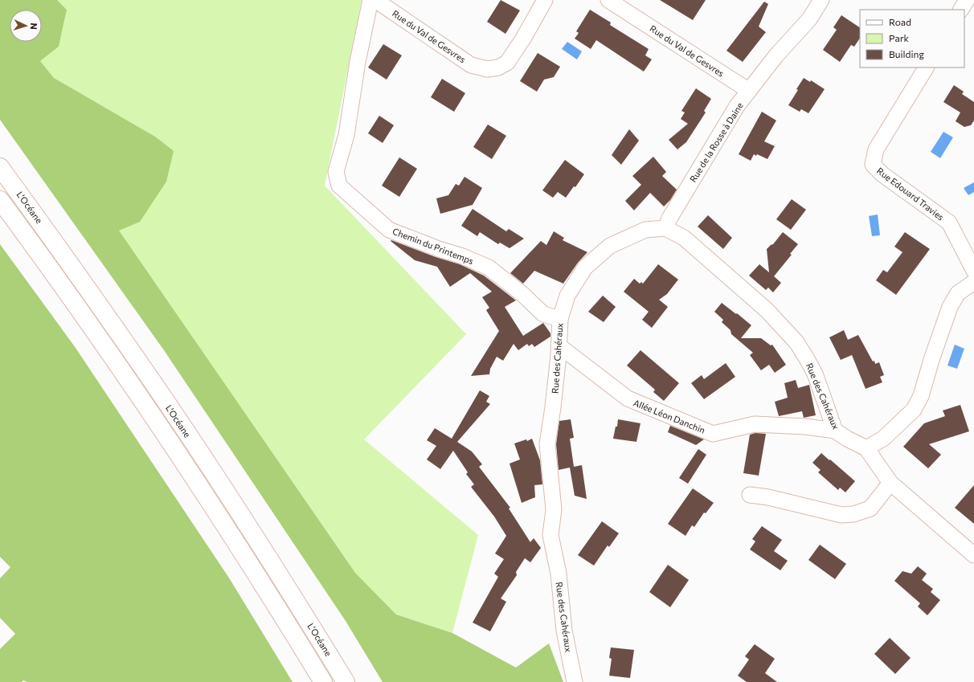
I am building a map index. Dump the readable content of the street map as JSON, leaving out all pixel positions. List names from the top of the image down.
{
  "streets": {
    "highway": ["L’Océane"],
    "street": [
      "Rue du Val de Gesvres",
      "Rue de la Rosse à Daine",
      "Rue Edouard Travies",
      "Chemin du Printemps",
      "Rue des Cahéraux",
      "Allée Léon Danchin"
    ]
  },
  "crossings": [
    ["Rue du Val de Gesvres", "Rue de la Rosse à Daine"],
    ["Rue de la Rosse à Daine", "Rue des Cahéraux"],
    ["Chemin du Printemps", "Rue des Cahéraux"],
    ["Rue des Cahéraux", "Allée Léon Danchin"]
  ],
  "legend": ["Road", "Park", "Building"],
  "north": "right"
}
